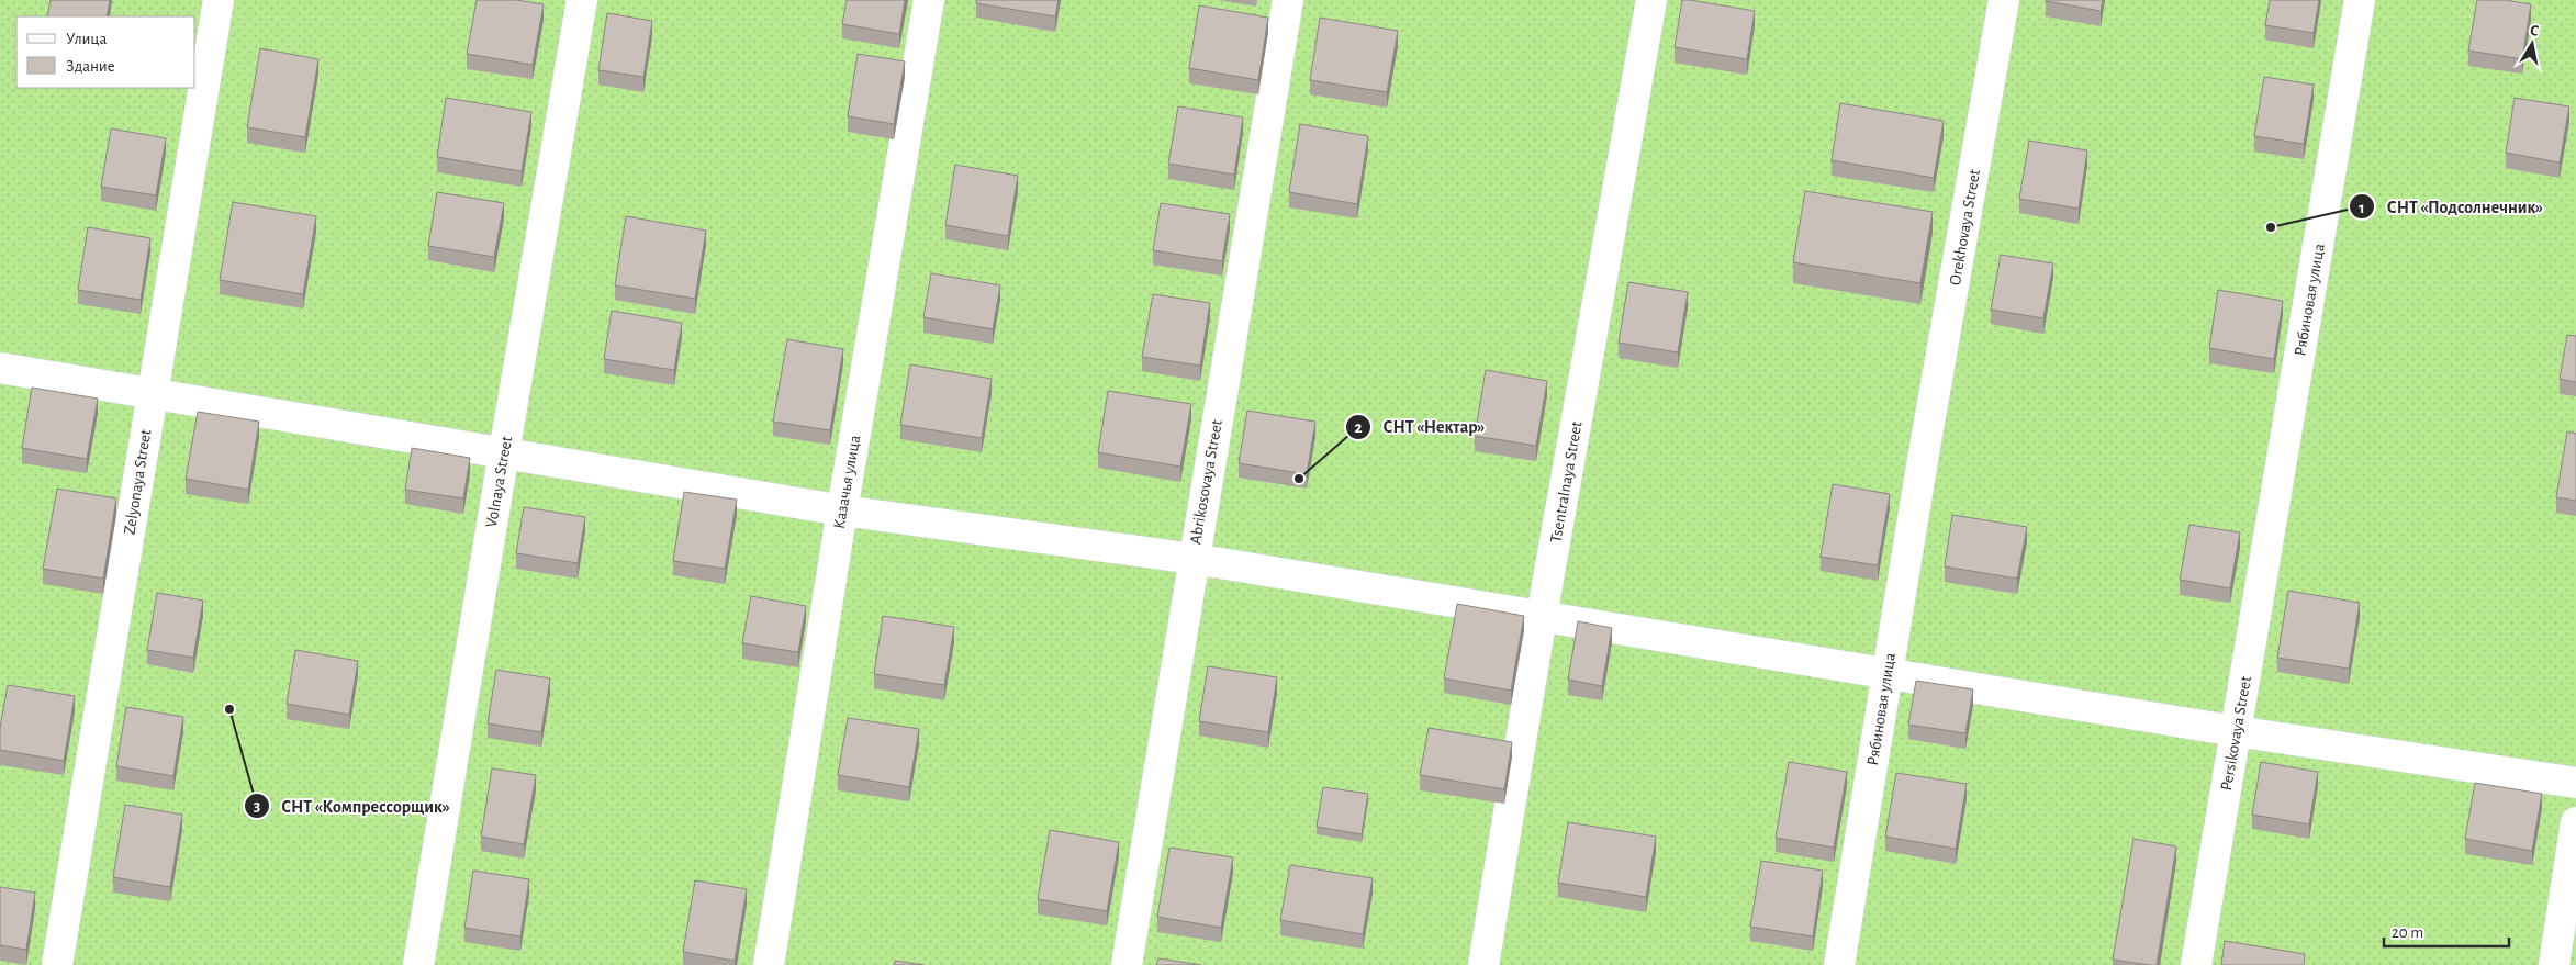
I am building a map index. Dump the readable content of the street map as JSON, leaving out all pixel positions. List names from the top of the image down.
{
  "streets": {
    "street": [
      "Orekhovaya Street",
      "Рябиновая улица",
      "Zelyonaya Street",
      "Volnaya Street",
      "Казачья улица",
      "Abrikosovaya Street",
      "Tsentralnaya Street",
      "Persikovaya Street"
    ]
  },
  "crossings": [
    ["Orekhovaya Street", "Рябиновая улица"],
    ["Рябиновая улица", "Persikovaya Street"]
  ],
  "places": ["СНТ «Подсолнечник»", "СНТ «Нектар»", "СНТ «Компрессорщик»"],
  "legend": ["Улица", "Здание"],
  "scale_bar": "20 m",
  "north": "top"
}
